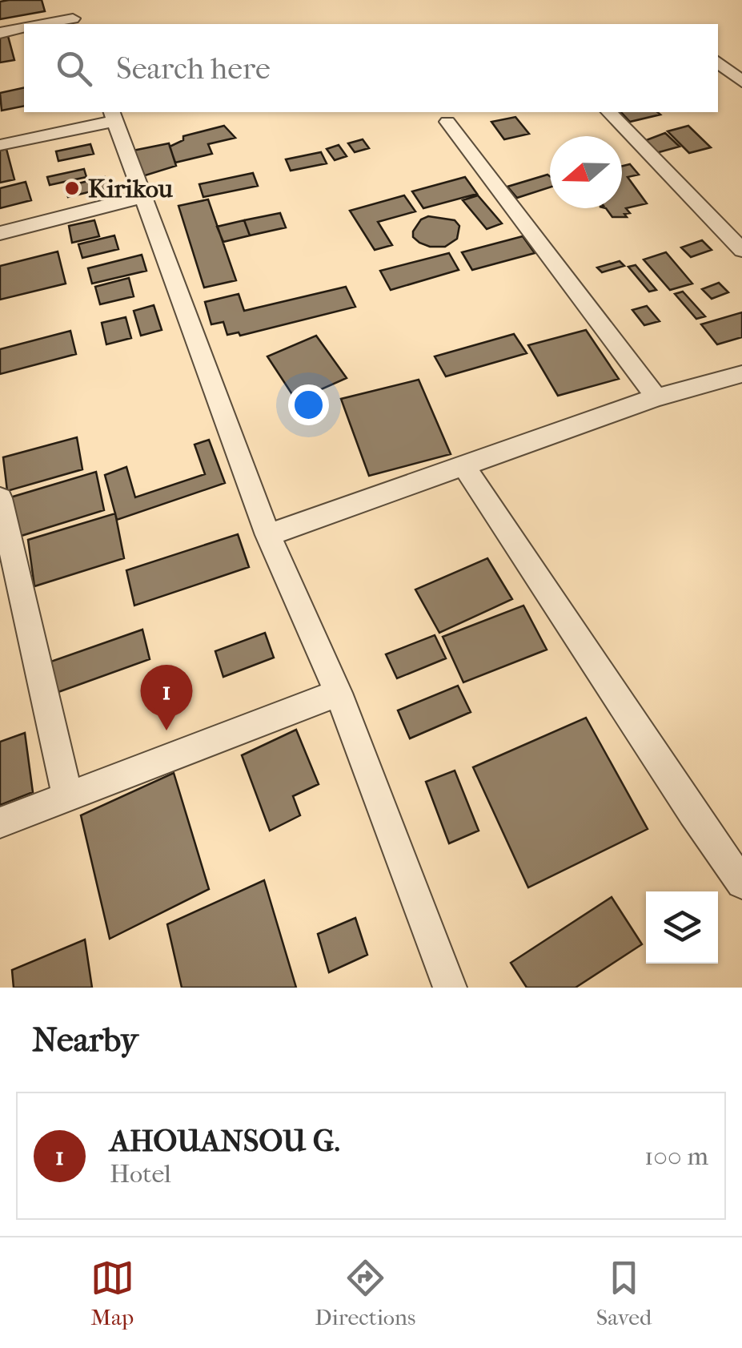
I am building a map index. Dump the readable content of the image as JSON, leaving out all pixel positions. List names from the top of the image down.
{
  "places": ["Kirikou"],
  "north": "left",
  "page": {
    "search": "Search here",
    "pins": "1",
    "heading": "Nearby",
    "list": [
      {
        "mark": "1",
        "name": "AHOUANSOU G.",
        "note": "Hotel",
        "value": "100 m"
      }
    ],
    "nav": ["Map", "Directions", "Saved"]
  }
}
